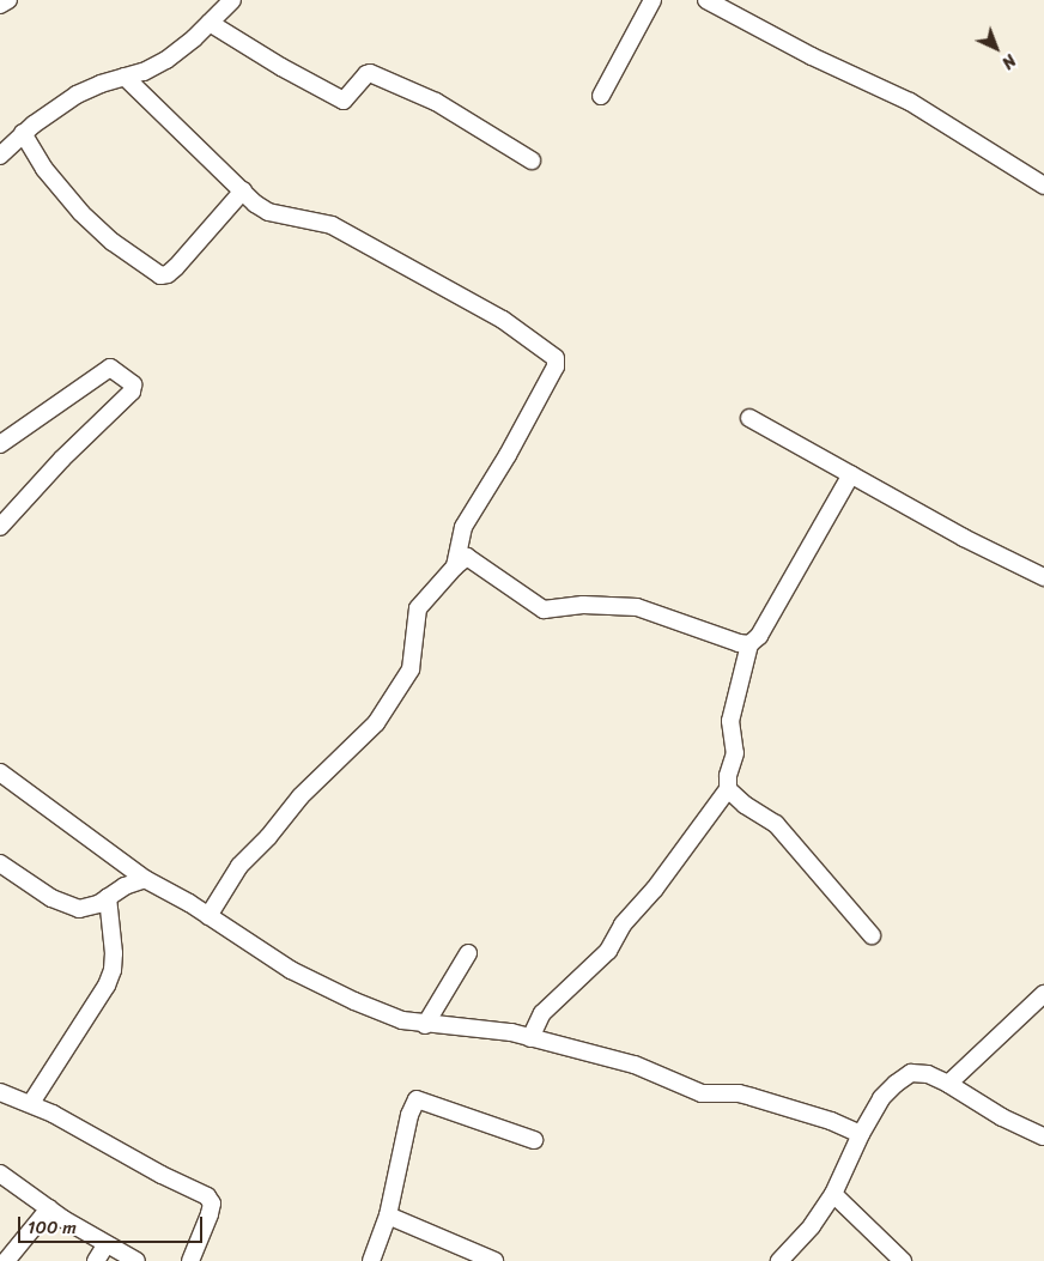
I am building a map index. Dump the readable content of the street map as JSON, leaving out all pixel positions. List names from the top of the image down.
{
  "scale_bar": "100 m",
  "north": "bottom right"
}
